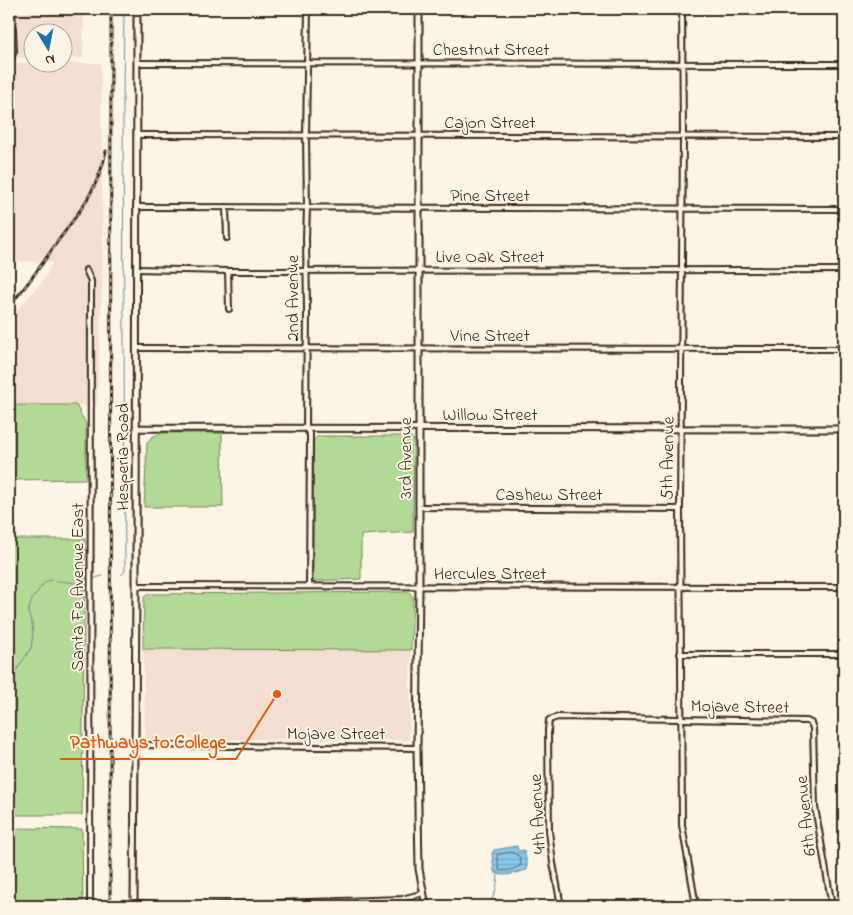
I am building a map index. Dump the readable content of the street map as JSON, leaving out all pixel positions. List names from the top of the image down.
{
  "streets": {
    "street": [
      "Chestnut Street",
      "Cajon Street",
      "Pine Street",
      "Live Oak Street",
      "2nd Avenue",
      "Vine Street",
      "Willow Street",
      "Hesperia Road",
      "3rd Avenue",
      "5th Avenue",
      "Cashew Street",
      "Hercules Street",
      "Santa Fe Avenue East",
      "Mojave Street",
      "4th Avenue",
      "6th Avenue"
    ]
  },
  "crossings": [
    ["Chestnut Street", "2nd Avenue"],
    ["Chestnut Street", "Hesperia Road"],
    ["Chestnut Street", "3rd Avenue"],
    ["Chestnut Street", "5th Avenue"],
    ["Cajon Street", "2nd Avenue"],
    ["Cajon Street", "Hesperia Road"],
    ["Cajon Street", "3rd Avenue"],
    ["Cajon Street", "5th Avenue"],
    ["Pine Street", "2nd Avenue"],
    ["Pine Street", "Hesperia Road"],
    ["Pine Street", "3rd Avenue"],
    ["Pine Street", "5th Avenue"],
    ["Live Oak Street", "2nd Avenue"],
    ["Live Oak Street", "Hesperia Road"],
    ["Live Oak Street", "3rd Avenue"],
    ["Live Oak Street", "5th Avenue"],
    ["2nd Avenue", "Vine Street"],
    ["2nd Avenue", "Willow Street"],
    ["2nd Avenue", "Hercules Street"],
    ["Vine Street", "Hesperia Road"],
    ["Vine Street", "3rd Avenue"],
    ["Vine Street", "5th Avenue"],
    ["Willow Street", "Hesperia Road"],
    ["Willow Street", "3rd Avenue"],
    ["Willow Street", "5th Avenue"],
    ["Hesperia Road", "Hercules Street"],
    ["Hesperia Road", "Mojave Street"],
    ["3rd Avenue", "Cashew Street"],
    ["3rd Avenue", "Hercules Street"],
    ["3rd Avenue", "Mojave Street"],
    ["5th Avenue", "Cashew Street"],
    ["5th Avenue", "Hercules Street"],
    ["5th Avenue", "Mojave Street"],
    ["Mojave Street", "4th Avenue"],
    ["Mojave Street", "6th Avenue"]
  ],
  "places": ["Pathways to College"],
  "north": "bottom"
}
